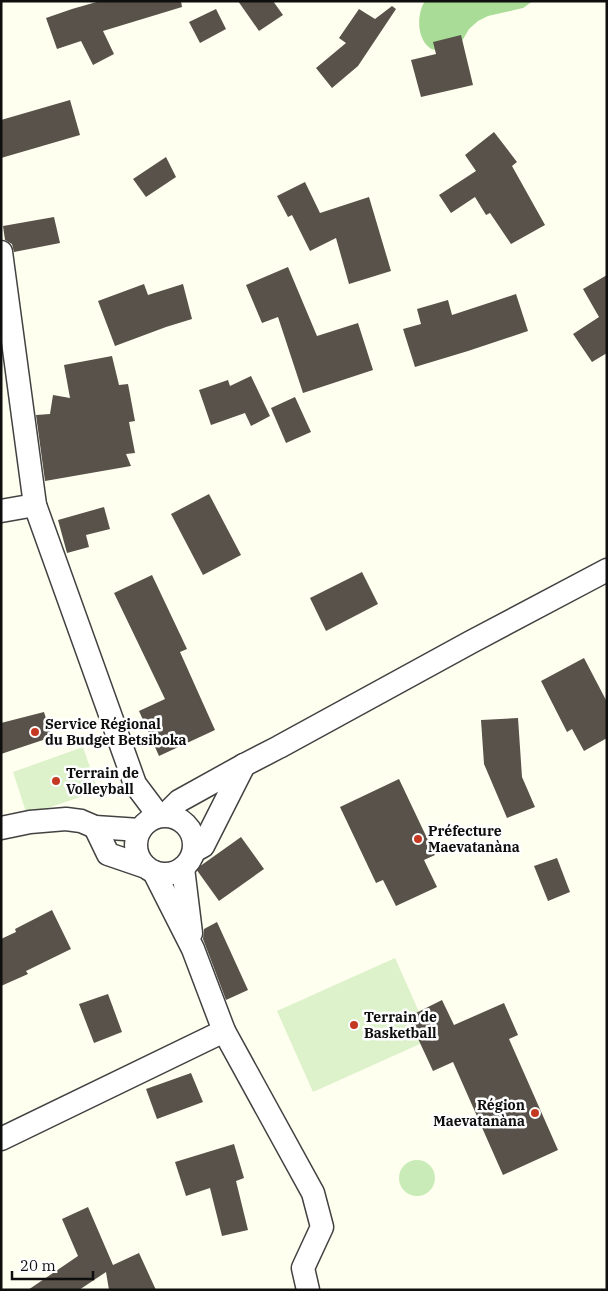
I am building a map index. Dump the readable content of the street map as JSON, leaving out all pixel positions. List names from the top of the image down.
{
  "places": [
    "Service Régional du Budget Betsiboka",
    "Terrain de Volleyball",
    "Préfecture Maevatanàna",
    "Terrain de Basketball",
    "Région Maevatanàna"
  ],
  "scale_bar": "20 m"
}
